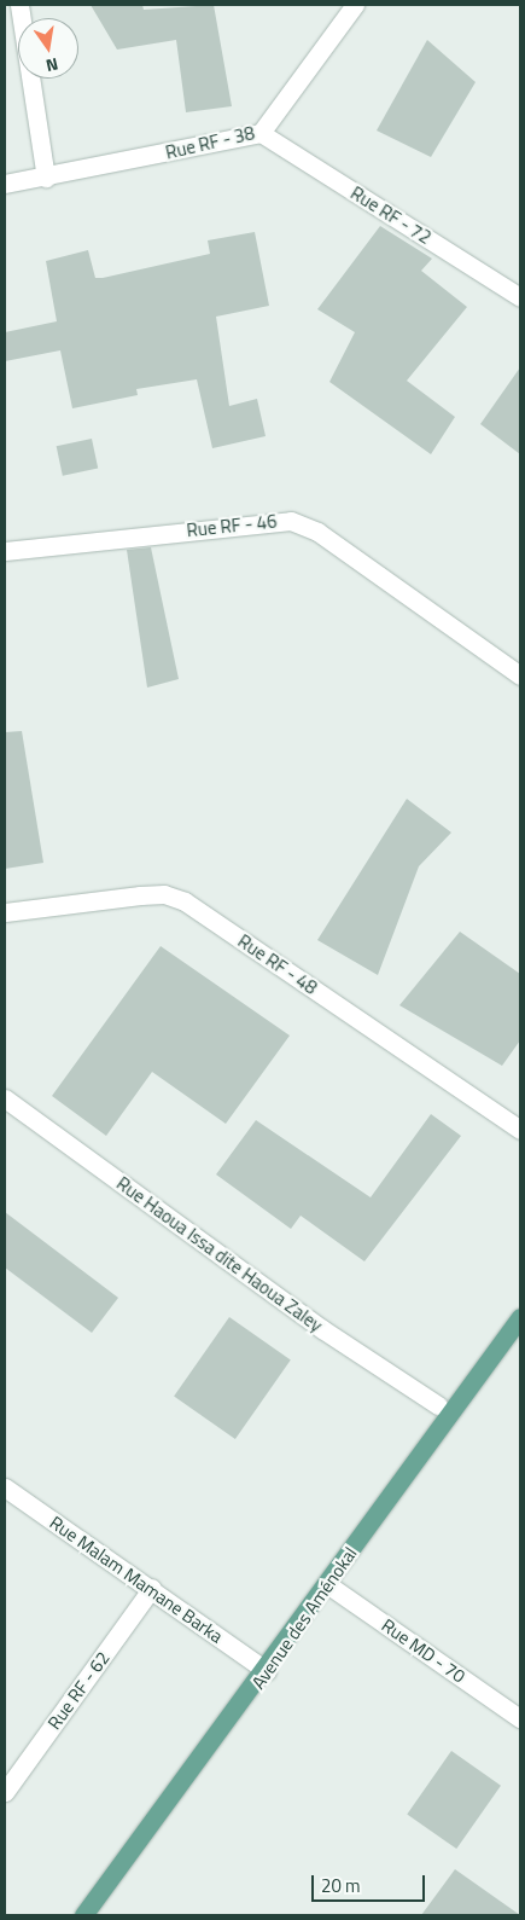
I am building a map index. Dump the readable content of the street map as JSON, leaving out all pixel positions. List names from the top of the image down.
{
  "streets": {
    "main road": ["Avenue des Aménokal"],
    "street": [
      "Rue RF - 38",
      "Rue RF - 72",
      "Rue RF - 46",
      "Rue RF - 48",
      "Rue Haoua Issa dite Haoua Zaley",
      "Rue Malam Mamane Barka",
      "Rue MD - 70",
      "Rue RF - 62"
    ]
  },
  "crossings": [
    ["Rue RF - 38", "Rue RF - 72"],
    ["Rue Malam Mamane Barka", "Avenue des Aménokal"],
    ["Rue Malam Mamane Barka", "Rue RF - 62"],
    ["Avenue des Aménokal", "Rue MD - 70"]
  ],
  "scale_bar": "20 m",
  "north": "bottom"
}
